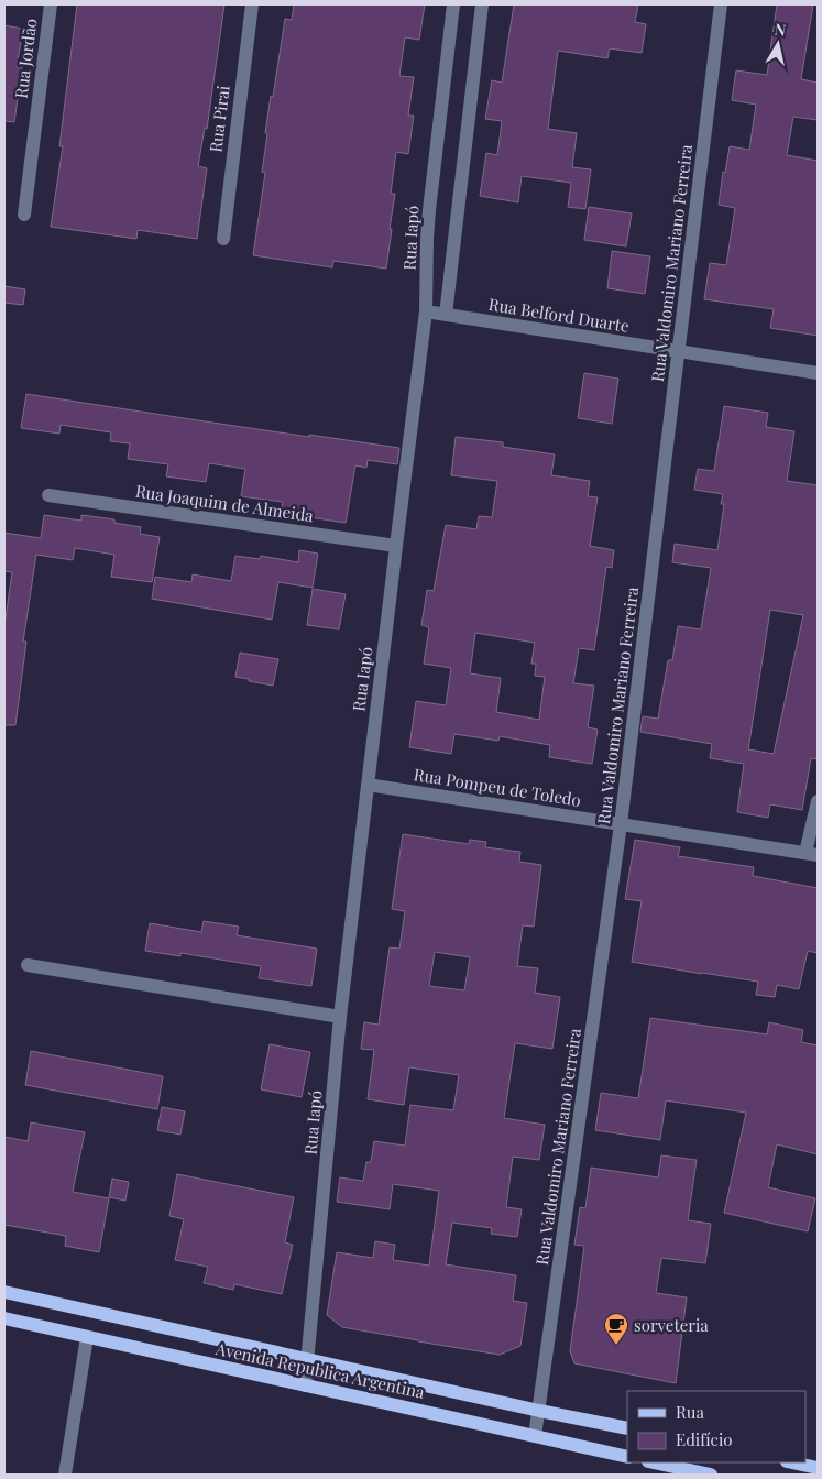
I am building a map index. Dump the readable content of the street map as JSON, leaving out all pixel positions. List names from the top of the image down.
{
  "streets": {
    "main road": ["Avenida Republica Argentina"],
    "street": [
      "Rua Jordão",
      "Rua Pirai",
      "Rua Iapó",
      "Rua Valdomiro Mariano Ferreira",
      "Rua Belford Duarte",
      "Rua Joaquim de Almeida",
      "Rua Pompeu de Toledo"
    ]
  },
  "crossings": [
    ["Rua Iapó", "Rua Belford Duarte"],
    ["Rua Iapó", "Rua Joaquim de Almeida"],
    ["Rua Iapó", "Rua Pompeu de Toledo"],
    ["Rua Iapó", "Avenida Republica Argentina"],
    ["Rua Valdomiro Mariano Ferreira", "Rua Belford Duarte"],
    ["Rua Valdomiro Mariano Ferreira", "Rua Pompeu de Toledo"],
    ["Rua Valdomiro Mariano Ferreira", "Avenida Republica Argentina"]
  ],
  "places": {
    "cafe": ["sorveteria"]
  },
  "legend": ["Rua", "Edifício"],
  "north": "top"
}
